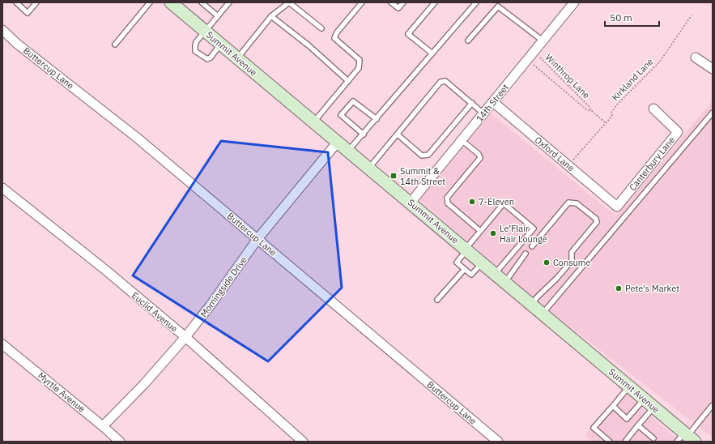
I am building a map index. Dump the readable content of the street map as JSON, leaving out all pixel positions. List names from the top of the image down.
{
  "streets": {
    "main road": ["Summit Avenue"],
    "street": [
      "Buttercup Lane",
      "14th Street",
      "Oxford Lane",
      "Canterbury Lane",
      "Morningside Drive",
      "Euclid Avenue",
      "Myrtle Avenue"
    ],
    "path": ["Winthrop Lane", "Kirkland Lane"]
  },
  "crossings": [
    ["Summit Avenue", "14th Street"],
    ["Summit Avenue", "Morningside Drive"],
    ["Buttercup Lane", "Morningside Drive"],
    ["Winthrop Lane", "Kirkland Lane"],
    ["Winthrop Lane", "14th Street"],
    ["Kirkland Lane", "Oxford Lane"],
    ["14th Street", "Oxford Lane"],
    ["Oxford Lane", "Canterbury Lane"],
    ["Morningside Drive", "Euclid Avenue"],
    ["Morningside Drive", "Myrtle Avenue"]
  ],
  "places": {
    "transit": ["Summit & 14th Street"],
    "other": [
      "7-Eleven",
      "Le’Flair Hair Lounge",
      "Consume",
      "Pete's Market"
    ]
  },
  "scale_bar": "50 m"
}
